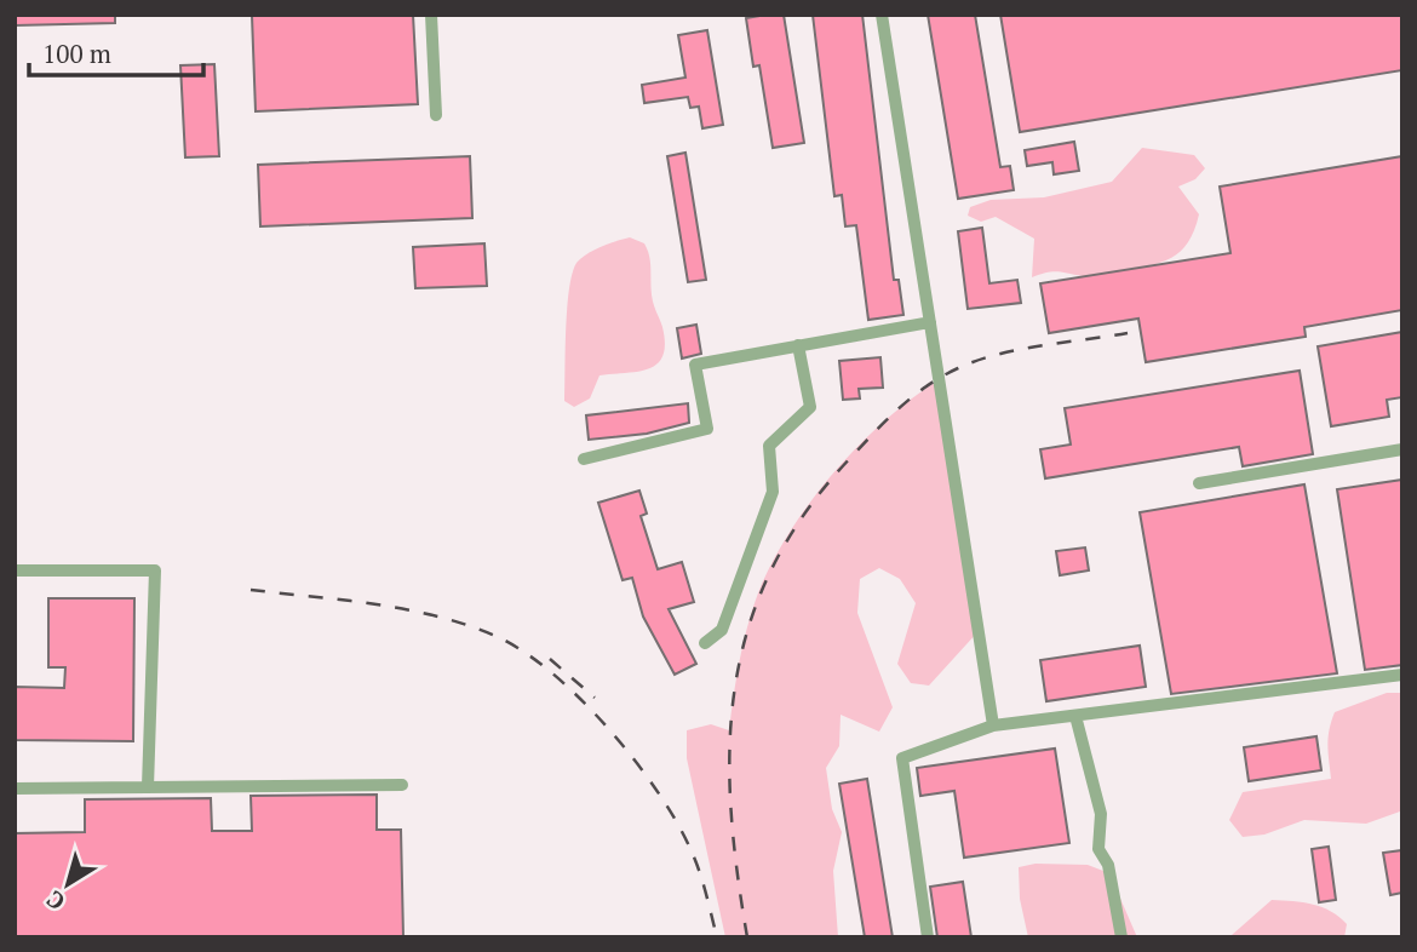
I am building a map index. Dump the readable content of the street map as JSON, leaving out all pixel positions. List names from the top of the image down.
{
  "scale_bar": "100 m",
  "north": "bottom left"
}
